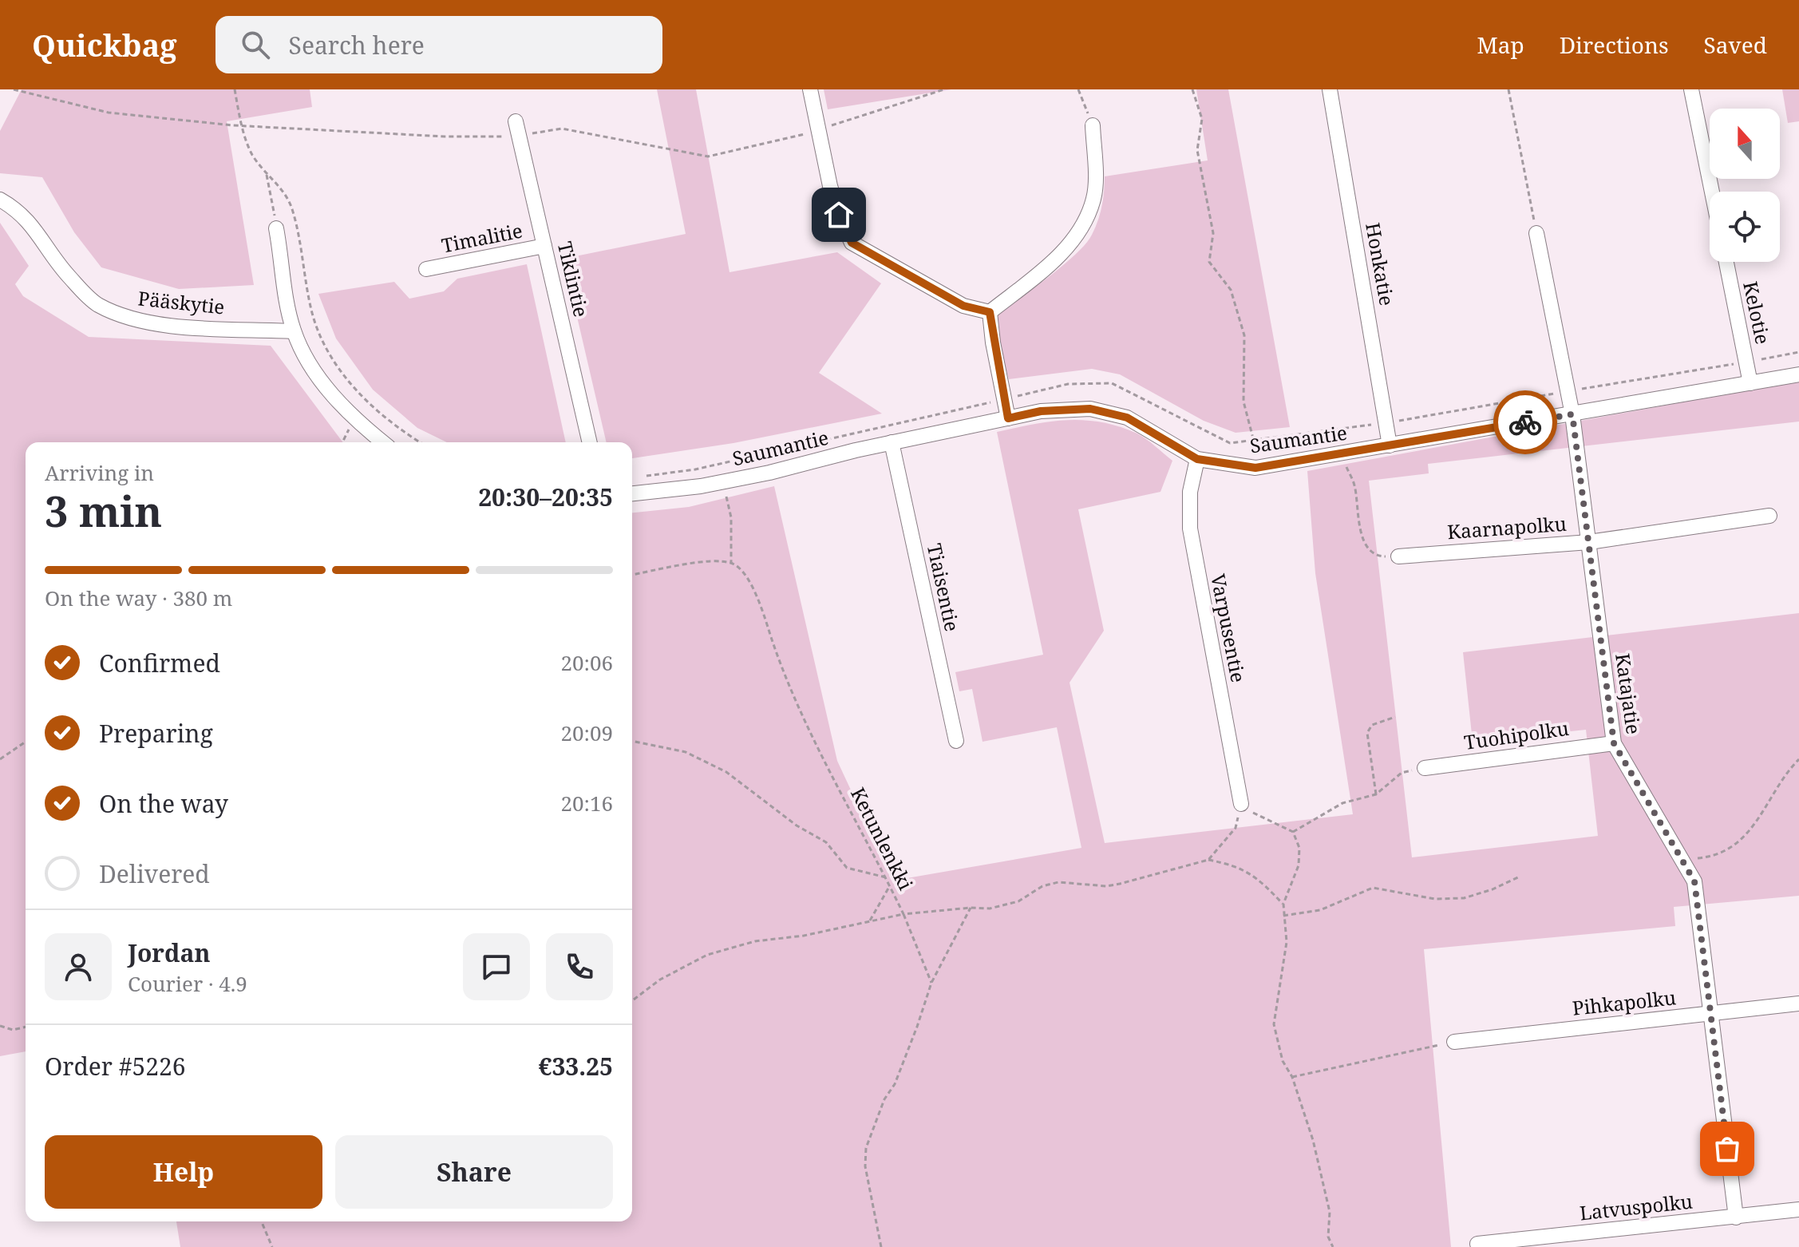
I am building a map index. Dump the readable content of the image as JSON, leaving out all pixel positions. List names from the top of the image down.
{
  "streets": {
    "street": [
      "Timalitie",
      "Honkatie",
      "Tiklintie",
      "Pääskytie",
      "Kelotie",
      "Saumantie",
      "Kaarnapolku",
      "Tiaisentie",
      "Varpusentie",
      "Katajatie",
      "Tuohipolku",
      "Pihkapolku",
      "Latvuspolku"
    ],
    "path": ["Ketunlenkki"]
  },
  "crossings": [
    ["Timalitie", "Tiklintie"],
    ["Honkatie", "Saumantie"],
    ["Kelotie", "Saumantie"],
    ["Saumantie", "Tiaisentie"],
    ["Saumantie", "Varpusentie"],
    ["Saumantie", "Katajatie"],
    ["Kaarnapolku", "Katajatie"],
    ["Katajatie", "Tuohipolku"],
    ["Katajatie", "Pihkapolku"],
    ["Katajatie", "Latvuspolku"]
  ],
  "north": "top",
  "page": {
    "header": "Quickbag",
    "search": "Search here",
    "nav": ["Map", "Directions", "Saved"],
    "heading": ["3 min", "Arriving in", "20:30–20:35"],
    "panel": [
      "Jordan",
      "Courier · 4.9",
      "Order #5226",
      "€33.25"
    ],
    "bar": "On the way · 380 m",
    "list": [
      ["Confirmed", "20:06"],
      ["Preparing", "20:09"],
      ["On the way", "20:16"],
      "Delivered"
    ],
    "buttons": ["Help", "Share"]
  }
}
